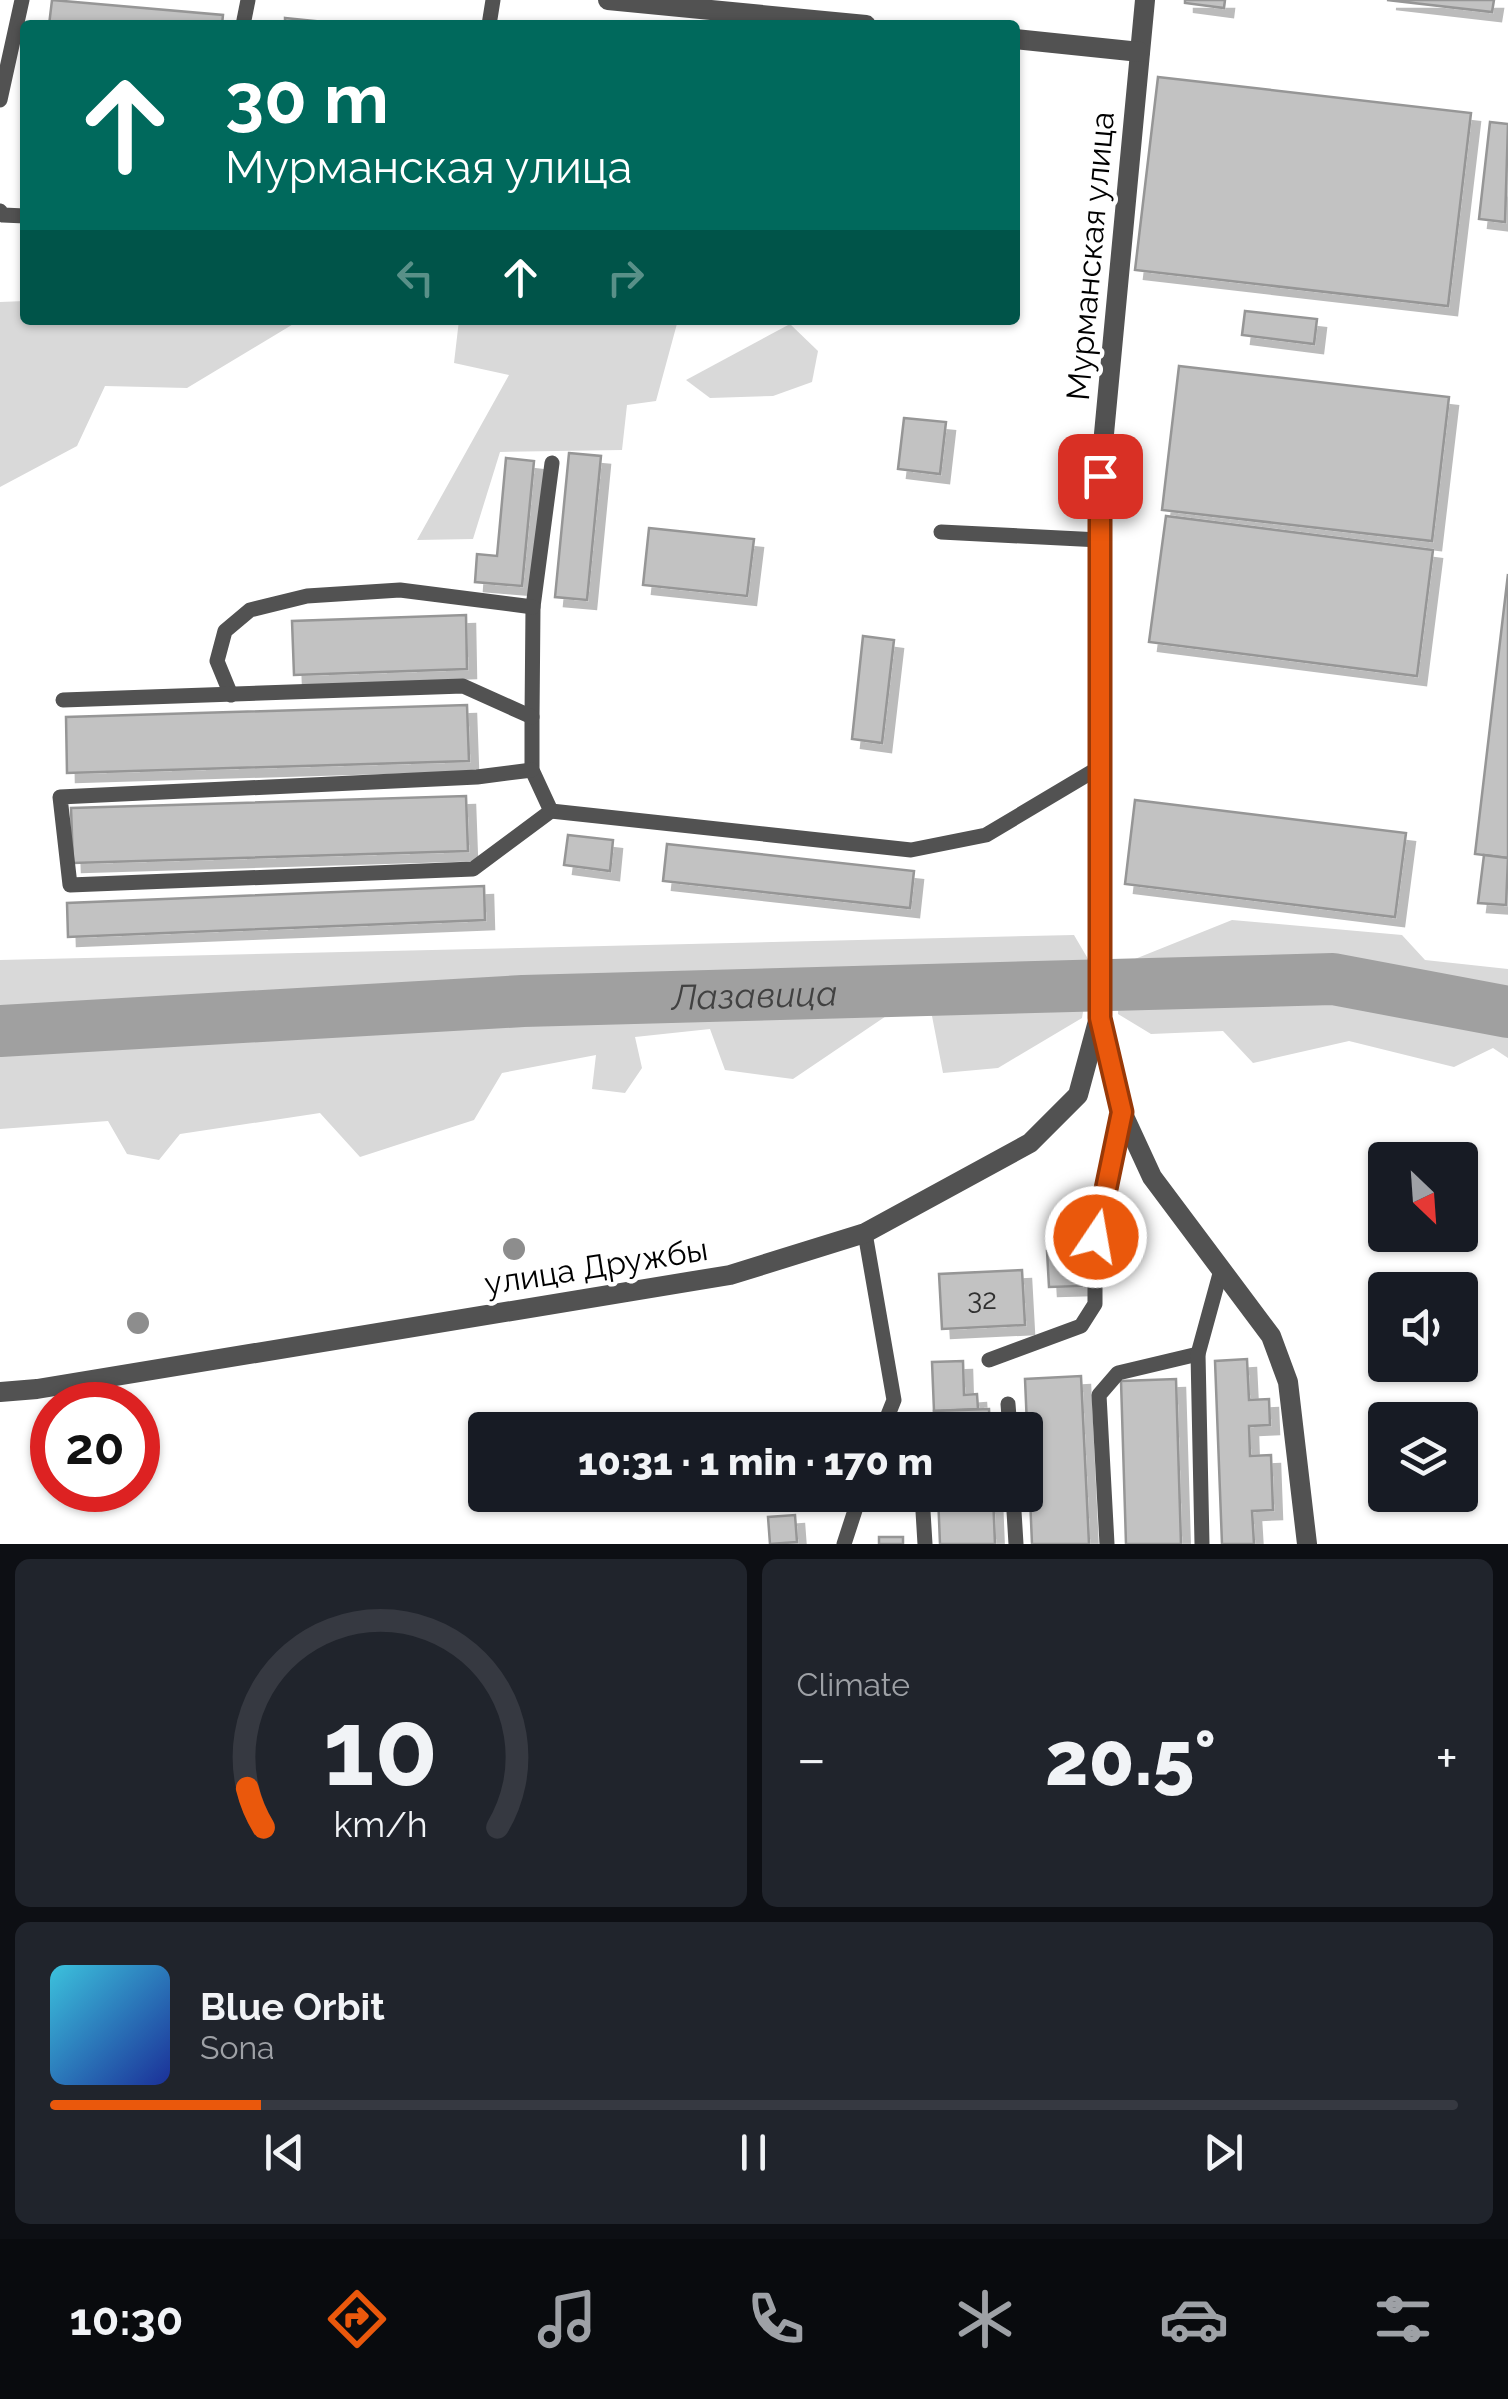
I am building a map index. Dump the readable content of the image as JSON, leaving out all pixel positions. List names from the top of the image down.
{
  "streets": {
    "street": ["Мурманская улица", "улица Дружбы"]
  },
  "crossings": [
    ["Мурманская улица", "улица Дружбы"]
  ],
  "water": ["Лазавица"],
  "house_numbers": ["32"],
  "north": "bottom right",
  "page": {
    "turn": ["30 m", "Мурманская улица"],
    "limit": "20",
    "trip": "10:31 · 1 min · 170 m",
    "tile": "Climate",
    "heat": ["−", "20.5°", "+"],
    "song": ["Blue Orbit", "Sona"],
    "tabs": "10:30",
    "gauge": ["10", "km/h"]
  }
}
